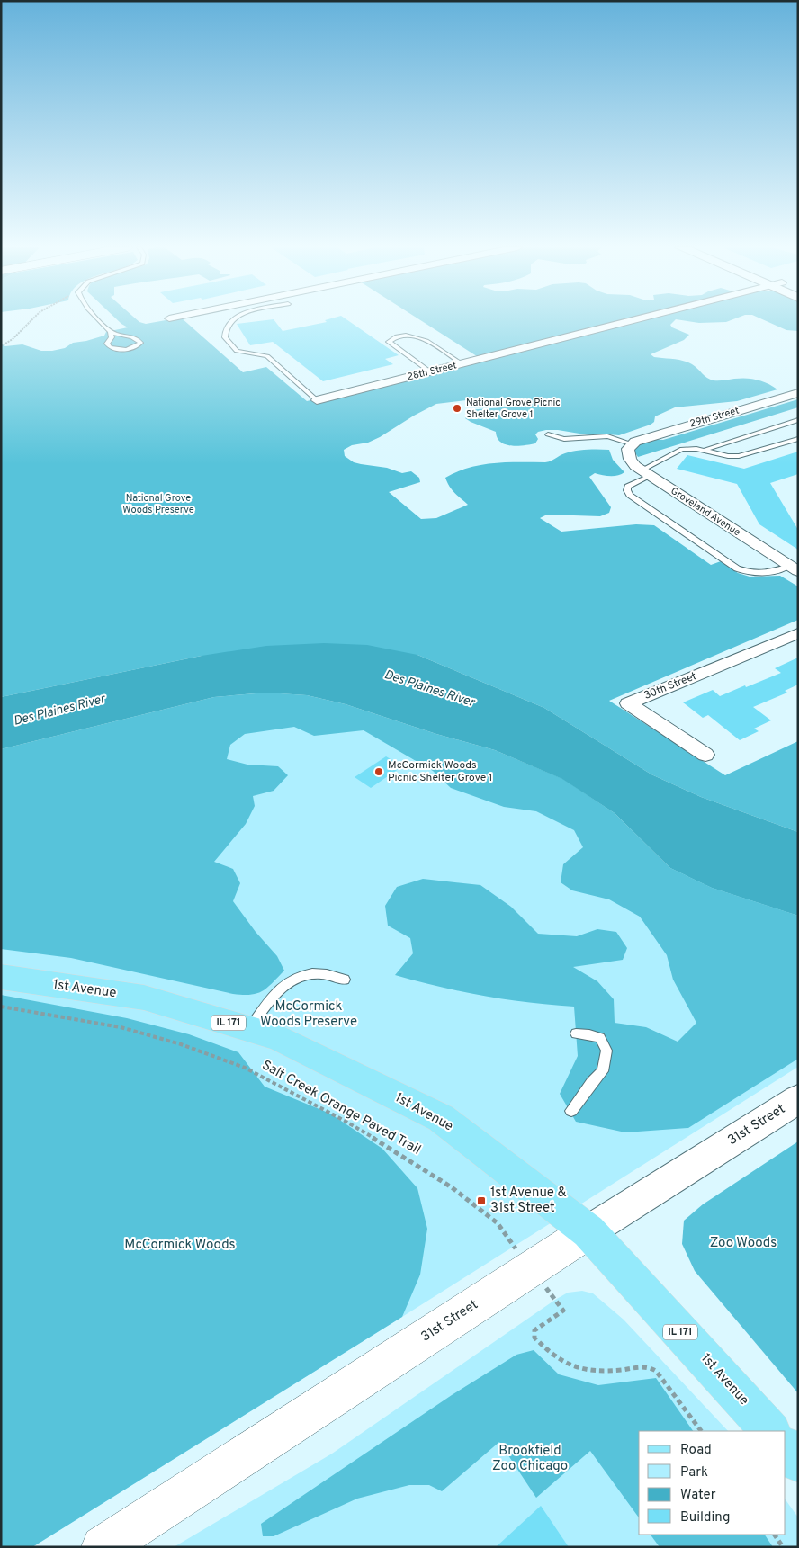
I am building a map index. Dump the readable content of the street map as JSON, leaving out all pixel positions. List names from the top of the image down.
{
  "streets": {
    "main road": ["1st Avenue", "IL 171", "31st Street"],
    "street": [
      "28th Street",
      "29th Street",
      "Groveland Avenue",
      "30th Street"
    ],
    "path": ["Salt Creek Orange Paved Trail"]
  },
  "crossings": [
    ["29th Street", "Groveland Avenue"],
    ["1st Avenue", "31st Street"]
  ],
  "water": ["Des Plaines River"],
  "parks": [
    "National Grove Woods Preserve",
    "McCormick Woods Preserve",
    "Zoo Woods",
    "McCormick Woods",
    "Brookfield Zoo Chicago"
  ],
  "places": {
    "other": ["National Grove Picnic Shelter Grove 1", "McCormick Woods Picnic Shelter Grove 1"],
    "transit": ["1st Avenue & 31st Street"]
  },
  "legend": [
    "Road",
    "Park",
    "Water",
    "Building"
  ]
}
